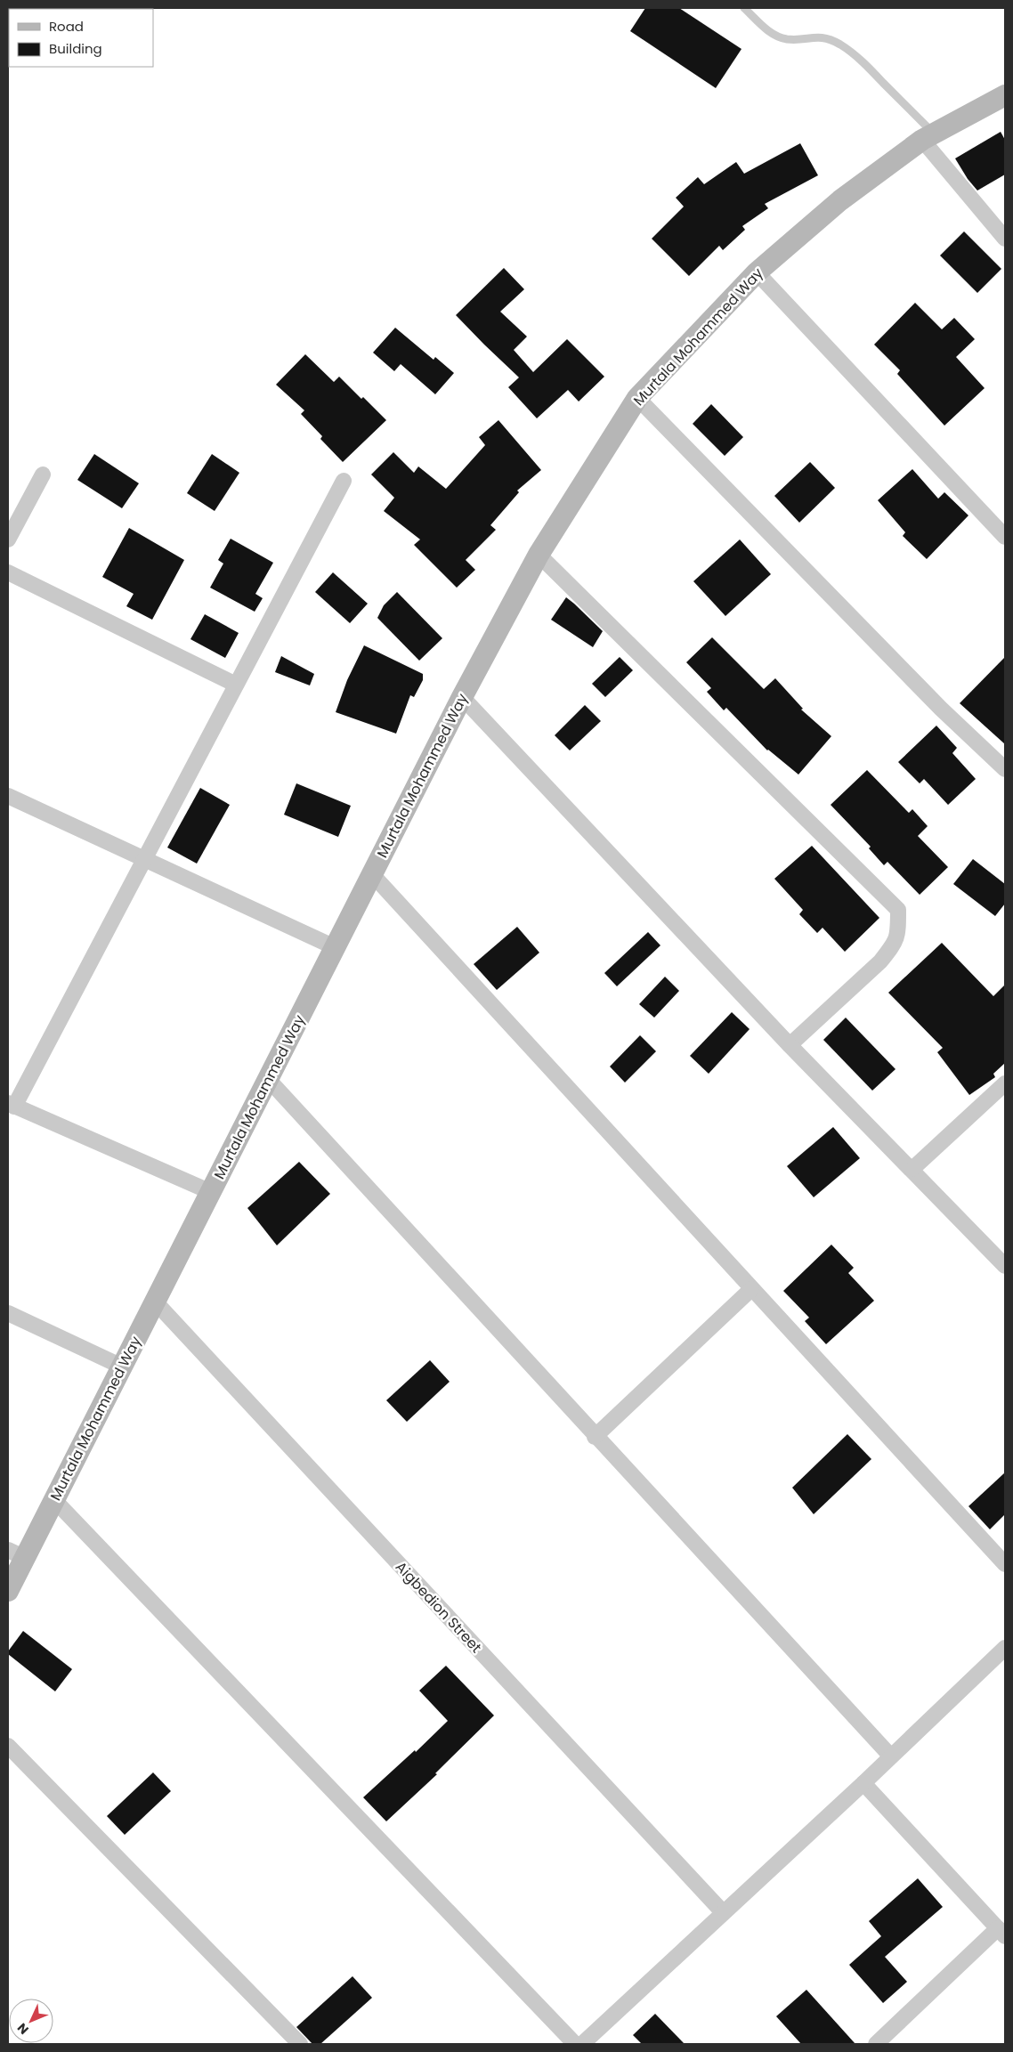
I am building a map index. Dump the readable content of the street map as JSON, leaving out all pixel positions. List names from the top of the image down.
{
  "streets": {
    "street": ["Murtala Mohammed Way", "Aigbedion Street"]
  },
  "crossings": [
    ["Murtala Mohammed Way", "Aigbedion Street"]
  ],
  "legend": ["Road", "Building"],
  "north": "bottom left"
}
